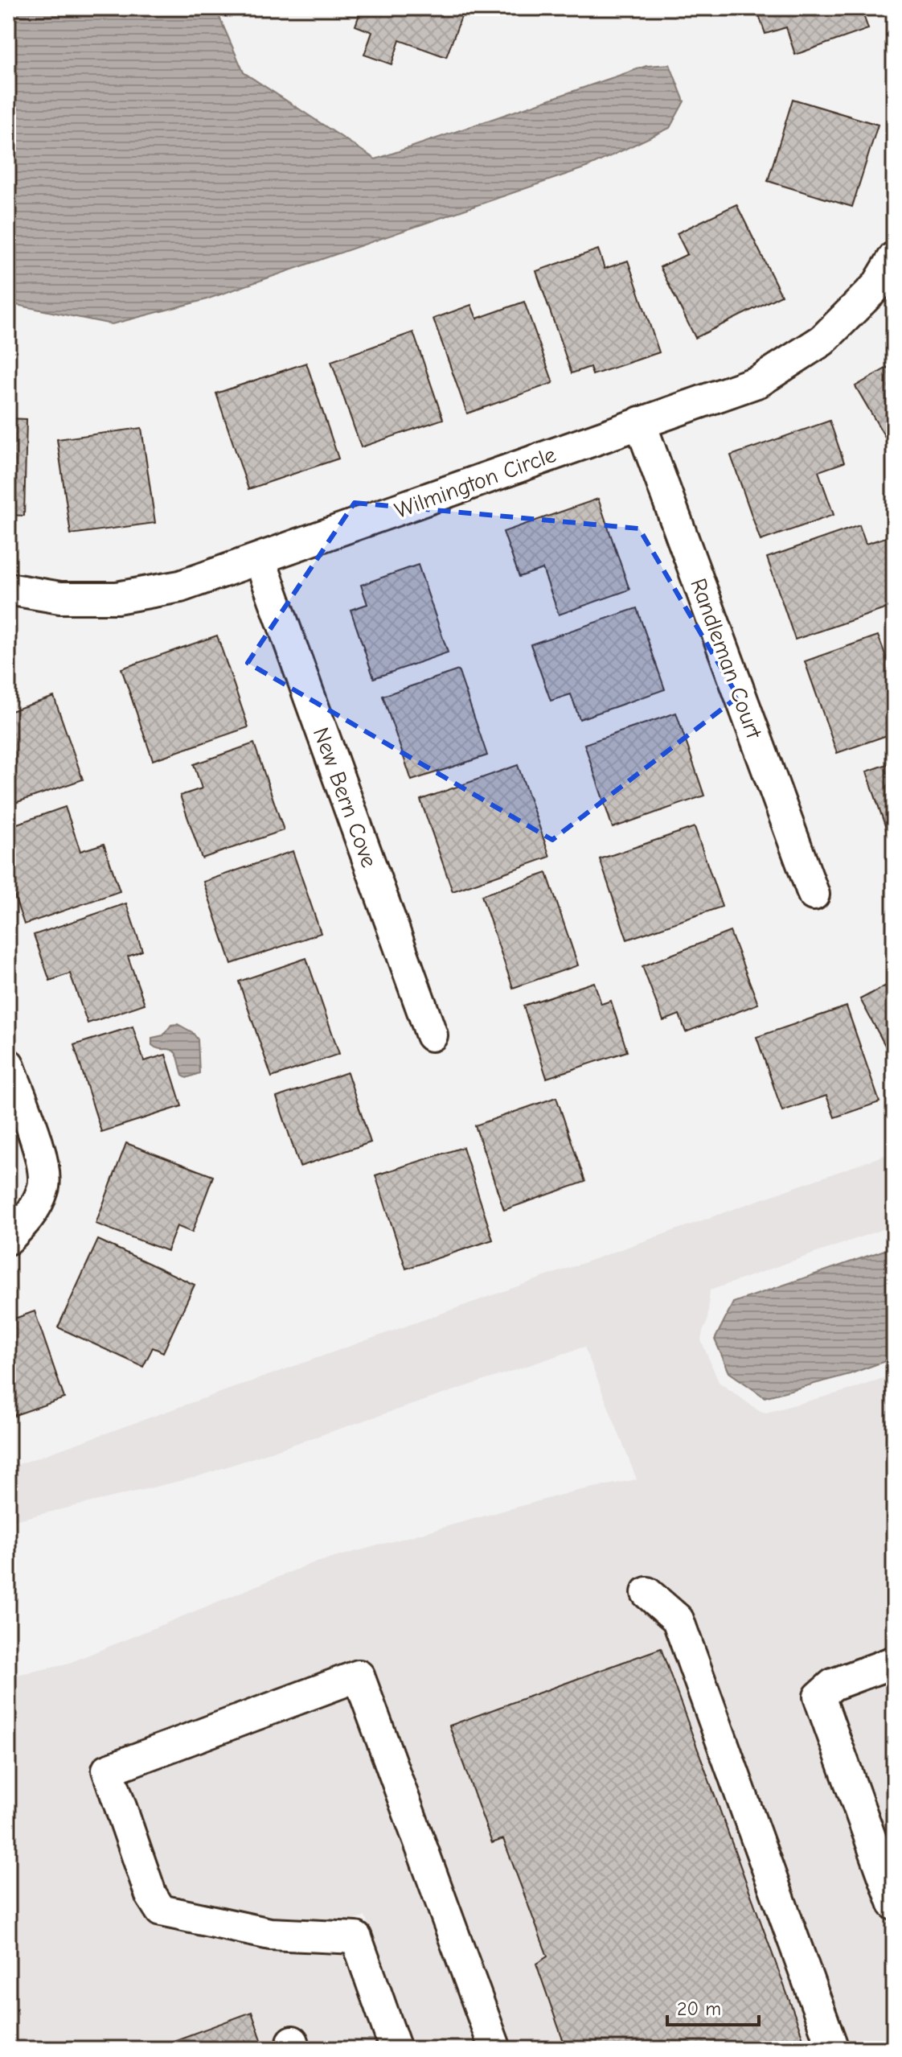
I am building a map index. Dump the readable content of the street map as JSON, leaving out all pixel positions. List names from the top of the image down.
{
  "streets": {
    "street": ["Wilmington Circle", "Randleman Court", "New Bern Cove"]
  },
  "crossings": [
    ["Wilmington Circle", "Randleman Court"],
    ["Wilmington Circle", "New Bern Cove"]
  ],
  "scale_bar": "20 m"
}
